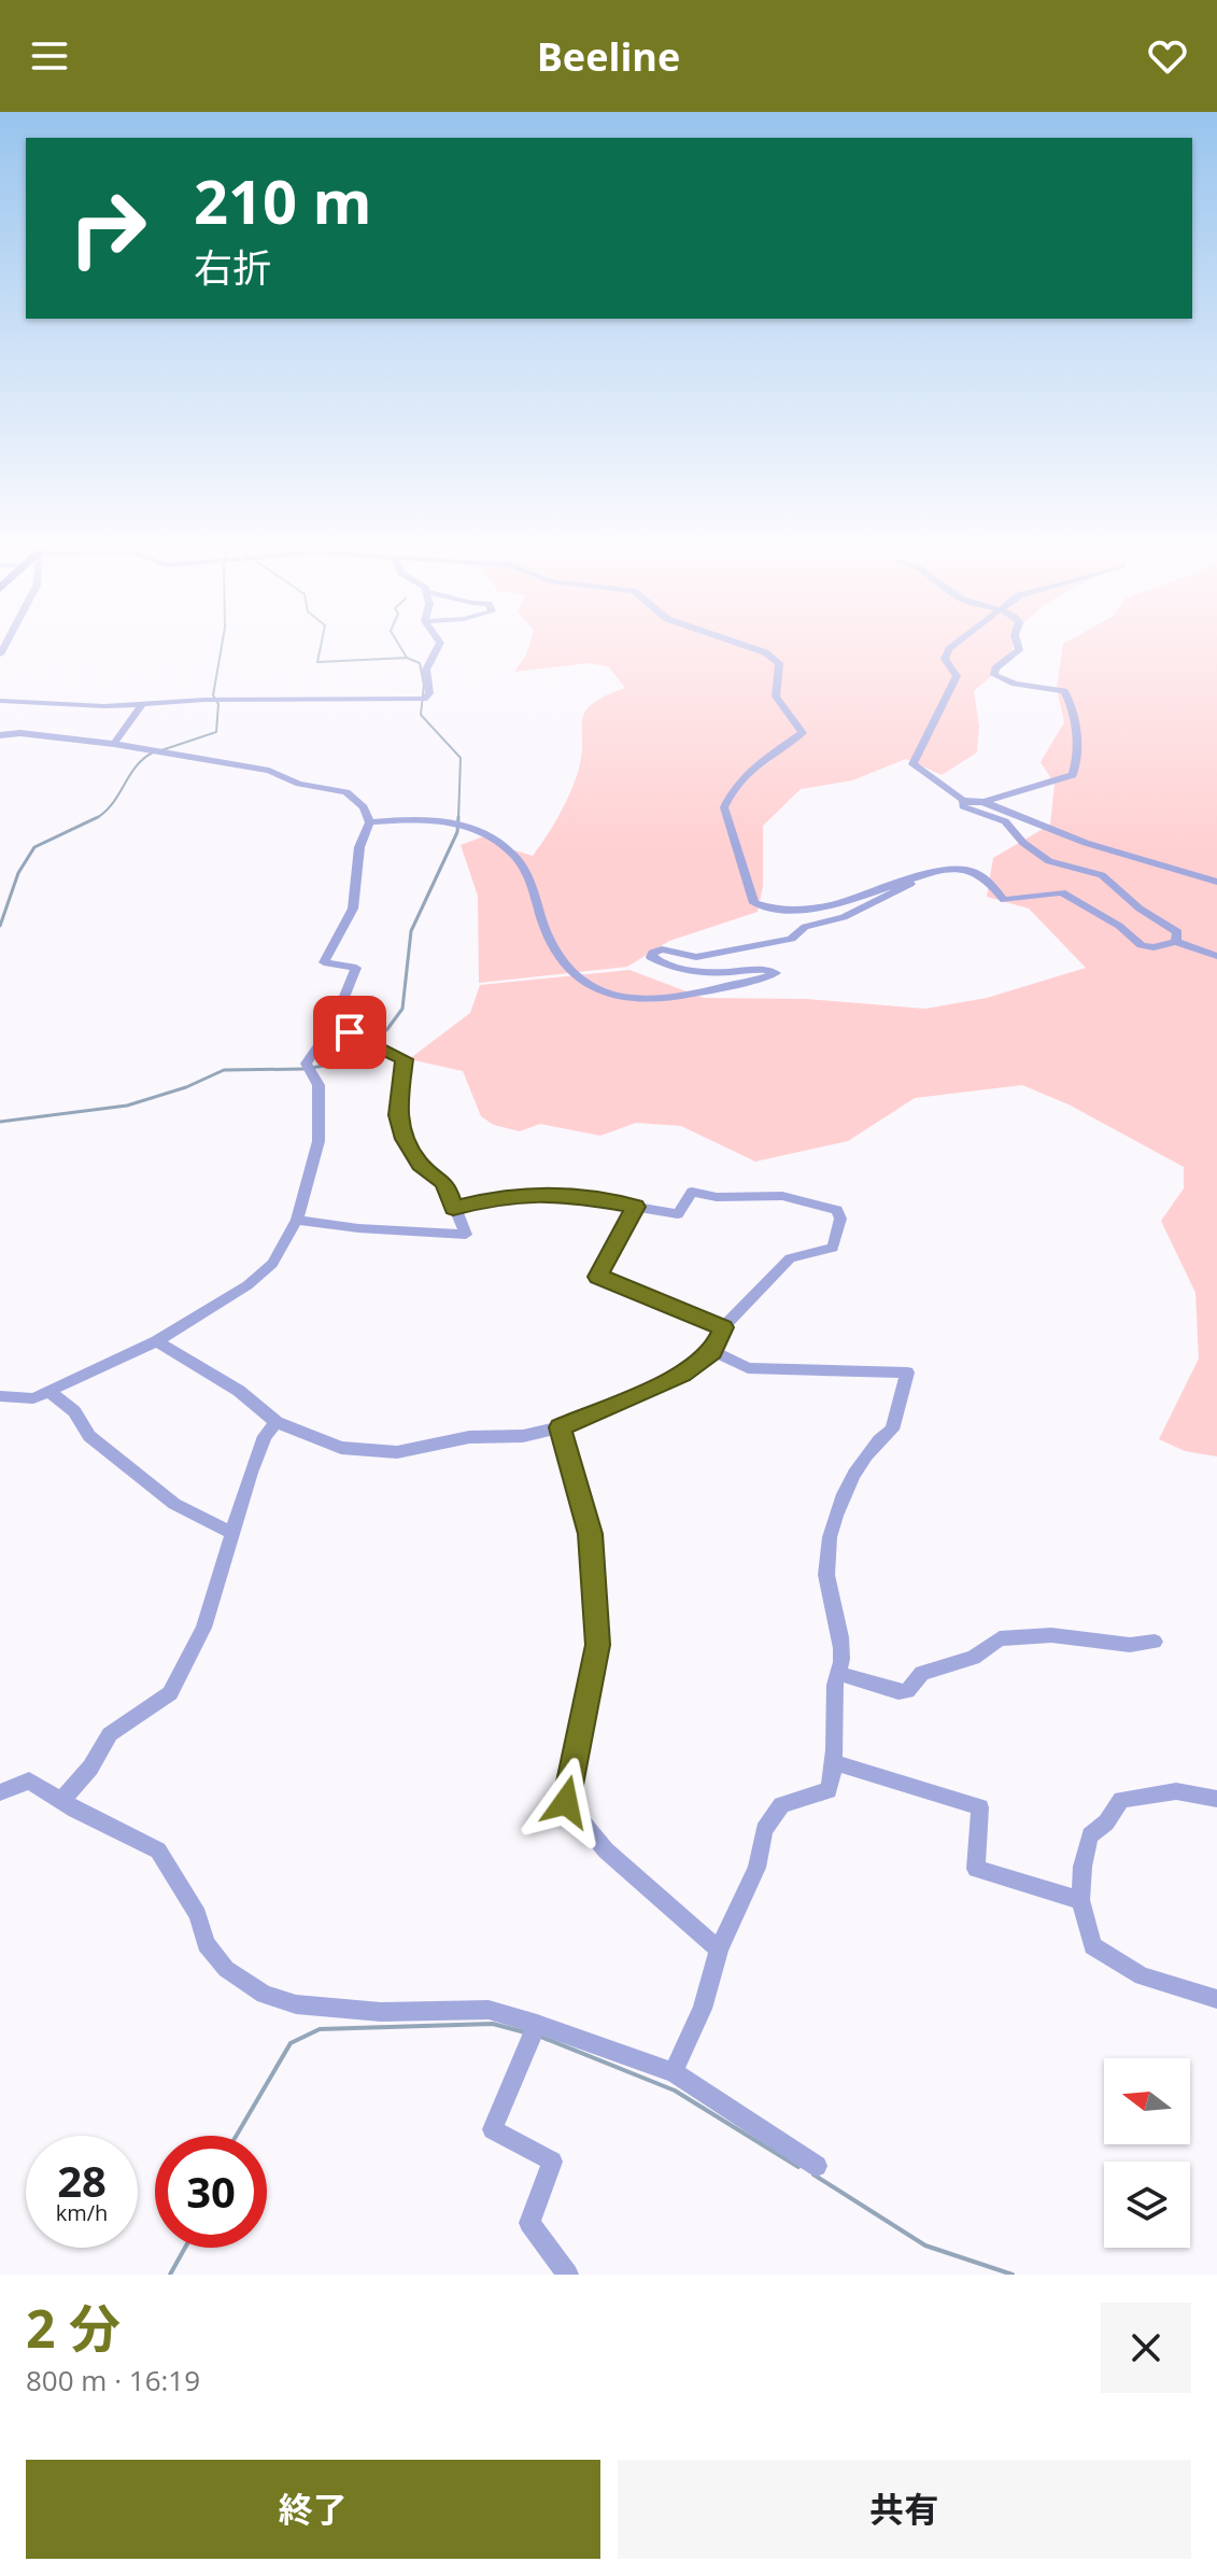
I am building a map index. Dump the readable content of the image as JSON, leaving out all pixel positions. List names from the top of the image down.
{
  "north": "left",
  "page": {
    "header": "Beeline",
    "turn": ["210 m", "右折"],
    "speed": "28 km/h",
    "limit": "30",
    "heading": ["2 分", "800 m · 16:19"],
    "buttons": ["終了", "共有"]
  }
}
